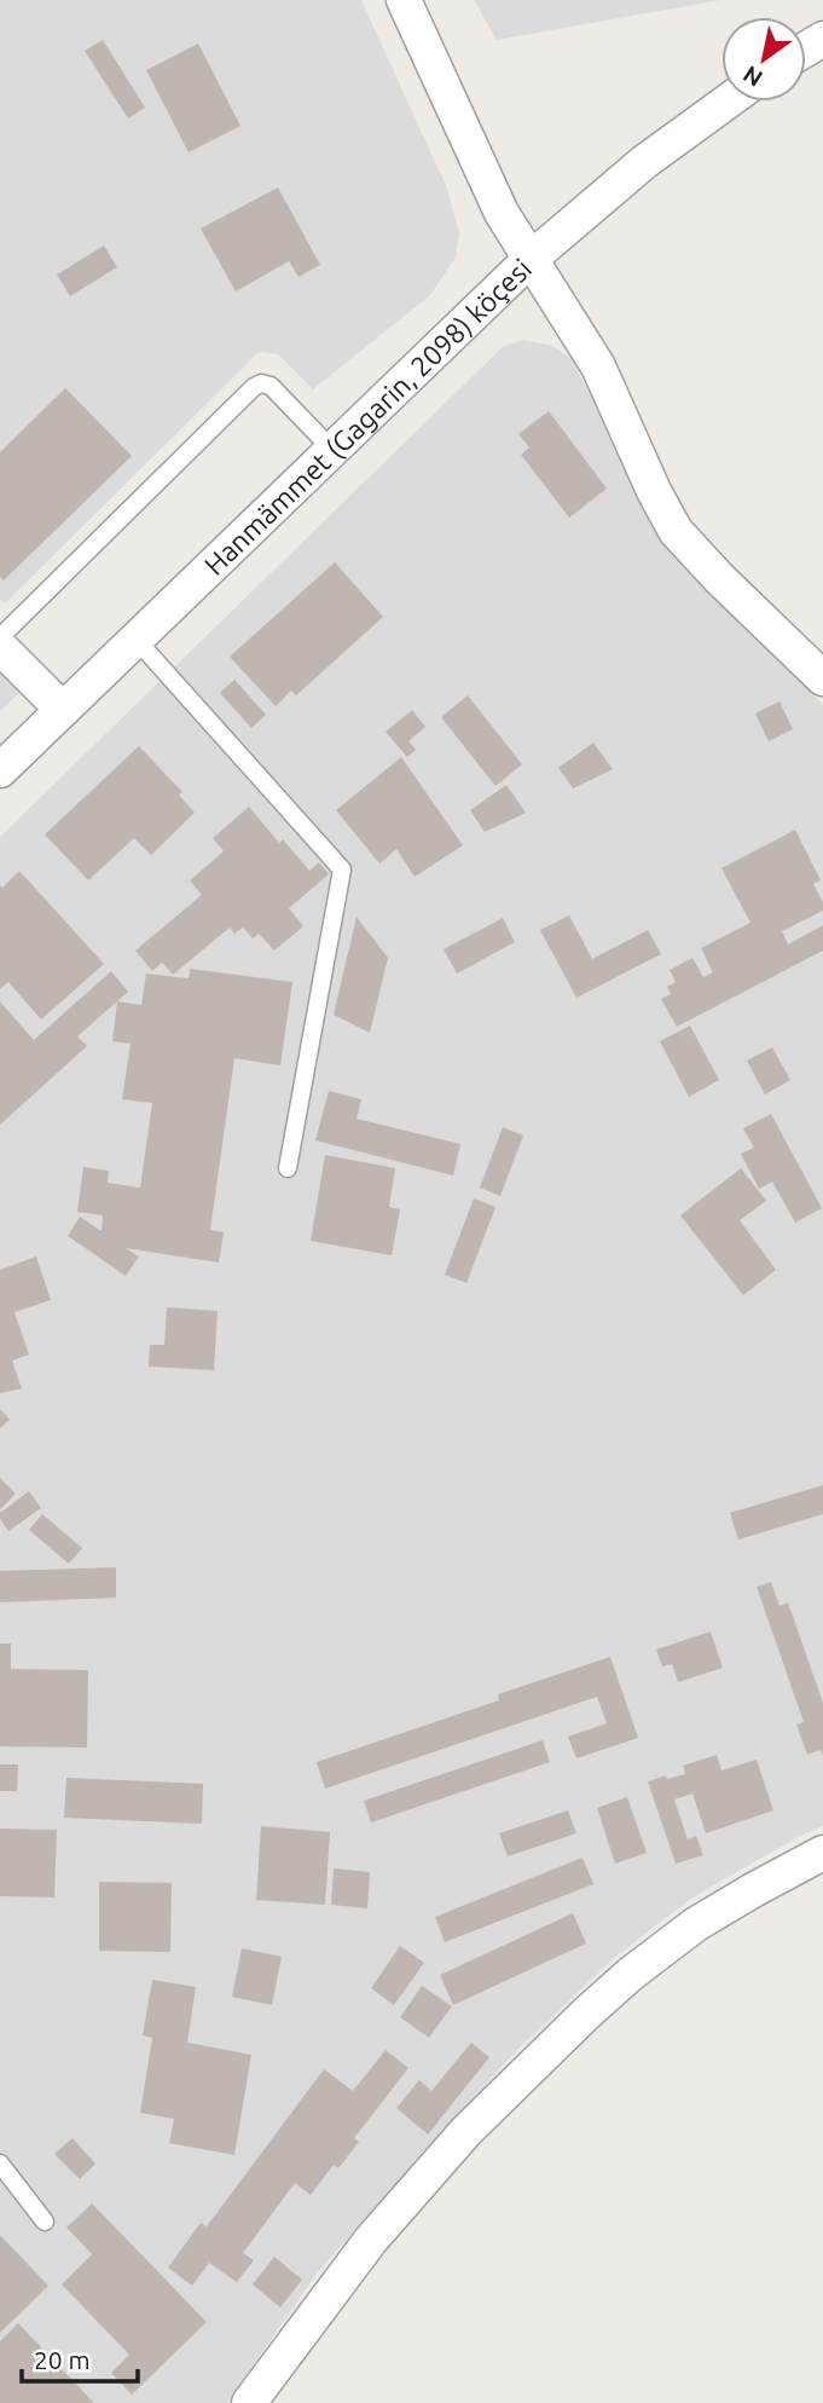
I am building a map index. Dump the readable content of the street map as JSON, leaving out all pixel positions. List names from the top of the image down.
{
  "streets": {
    "street": ["Hanmämmet (Gagarin, 2098) köçesi"]
  },
  "scale_bar": "20 m",
  "north": "bottom left"
}
